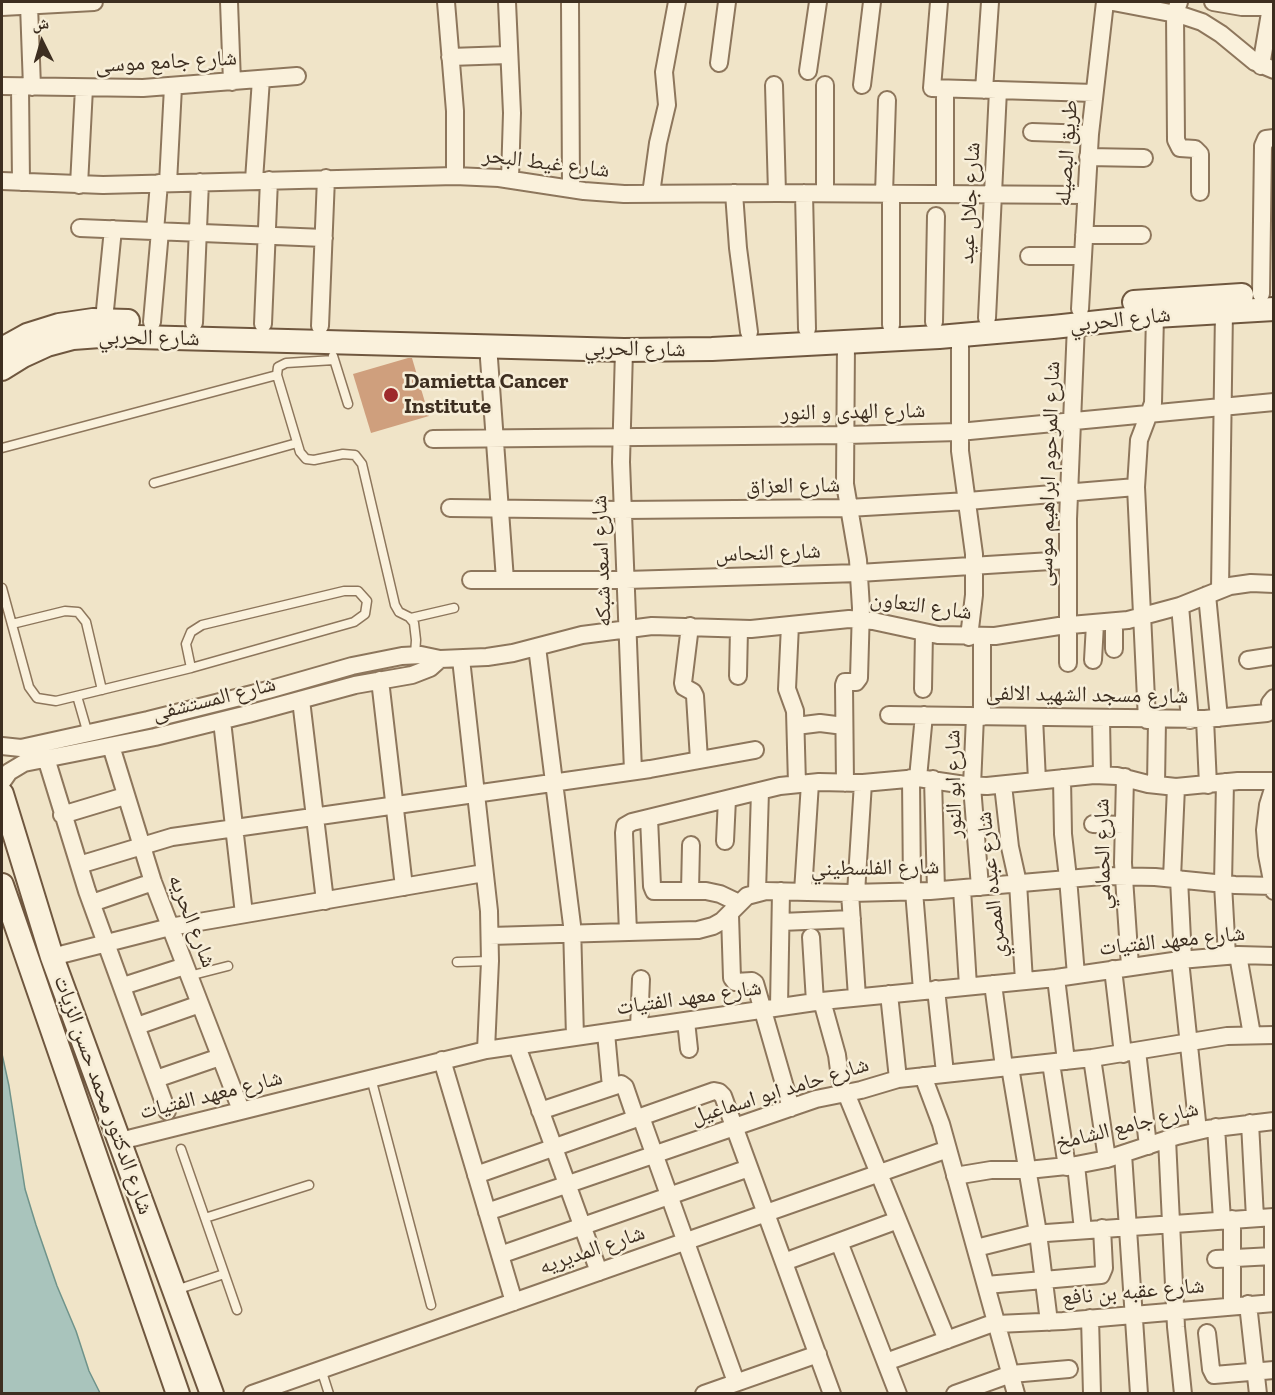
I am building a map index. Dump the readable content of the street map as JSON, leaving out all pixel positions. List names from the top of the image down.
{
  "streets": {
    "street": [
      "شارع جامع موسى",
      "طريق البصيله",
      "شارع غيط البحر",
      "شارع جلال عيد",
      "شارع الحربي",
      "شارع الهدى و النور",
      "شارع المرحوم ابراهيم موسى",
      "شارع العزاق",
      "شارع النحاس",
      "شارع اسعد شبكه",
      "شارع التعاون",
      "شارع مسجد الشهيد الالفى",
      "شارع المستشفى",
      "شارع ابو النور",
      "شارع الحمامي",
      "شارع الفلسطيني",
      "شارع عبده المصري",
      "شارع الحريه",
      "شارع معهد الفتيات",
      "شارع حامد ابو اسماعيل",
      "شارع الدكتور محمد حسن الزيات",
      "شارع جامع الشامخ",
      "شارع المديريه",
      "شارع عقبه بن نافع"
    ]
  },
  "crossings": [
    ["طريق البصيله", "شارع غيط البحر"],
    ["طريق البصيله", "شارع الحربي"],
    ["طريق البصيله", "شارع المرحوم ابراهيم موسى"],
    ["شارع غيط البحر", "شارع جلال عيد"],
    ["شارع جلال عيد", "شارع الحربي"],
    ["شارع الحربي", "شارع المرحوم ابراهيم موسى"],
    ["شارع الحربي", "شارع اسعد شبكه"],
    ["شارع الحربي", "شارع ابو النور"],
    ["شارع الهدى و النور", "شارع المرحوم ابراهيم موسى"],
    ["شارع الهدى و النور", "شارع اسعد شبكه"],
    ["شارع الهدى و النور", "شارع ابو النور"],
    ["شارع المرحوم ابراهيم موسى", "شارع العزاق"],
    ["شارع المرحوم ابراهيم موسى", "شارع النحاس"],
    ["شارع المرحوم ابراهيم موسى", "شارع التعاون"],
    ["شارع العزاق", "شارع اسعد شبكه"],
    ["شارع العزاق", "شارع ابو النور"],
    ["شارع النحاس", "شارع اسعد شبكه"],
    ["شارع النحاس", "شارع ابو النور"],
    ["شارع اسعد شبكه", "شارع التعاون"],
    ["شارع اسعد شبكه", "شارع المستشفى"],
    ["شارع التعاون", "شارع المستشفى"],
    ["شارع التعاون", "شارع ابو النور"],
    ["شارع مسجد الشهيد الالفى", "شارع ابو النور"],
    ["شارع المستشفى", "شارع الحريه"],
    ["شارع ابو النور", "شارع الفلسطيني"],
    ["شارع الحمامي", "شارع الفلسطيني"],
    ["شارع الحمامي", "شارع معهد الفتيات"],
    ["شارع الحمامي", "شارع حامد ابو اسماعيل"],
    ["شارع الحمامي", "شارع جامع الشامخ"],
    ["شارع الفلسطيني", "شارع عبده المصري"],
    ["شارع عبده المصري", "شارع معهد الفتيات"],
    ["شارع الحريه", "شارع معهد الفتيات"],
    ["شارع معهد الفتيات", "شارع الدكتور محمد حسن الزيات"]
  ],
  "places": ["Damietta Cancer Institute"],
  "north": "top"
}
